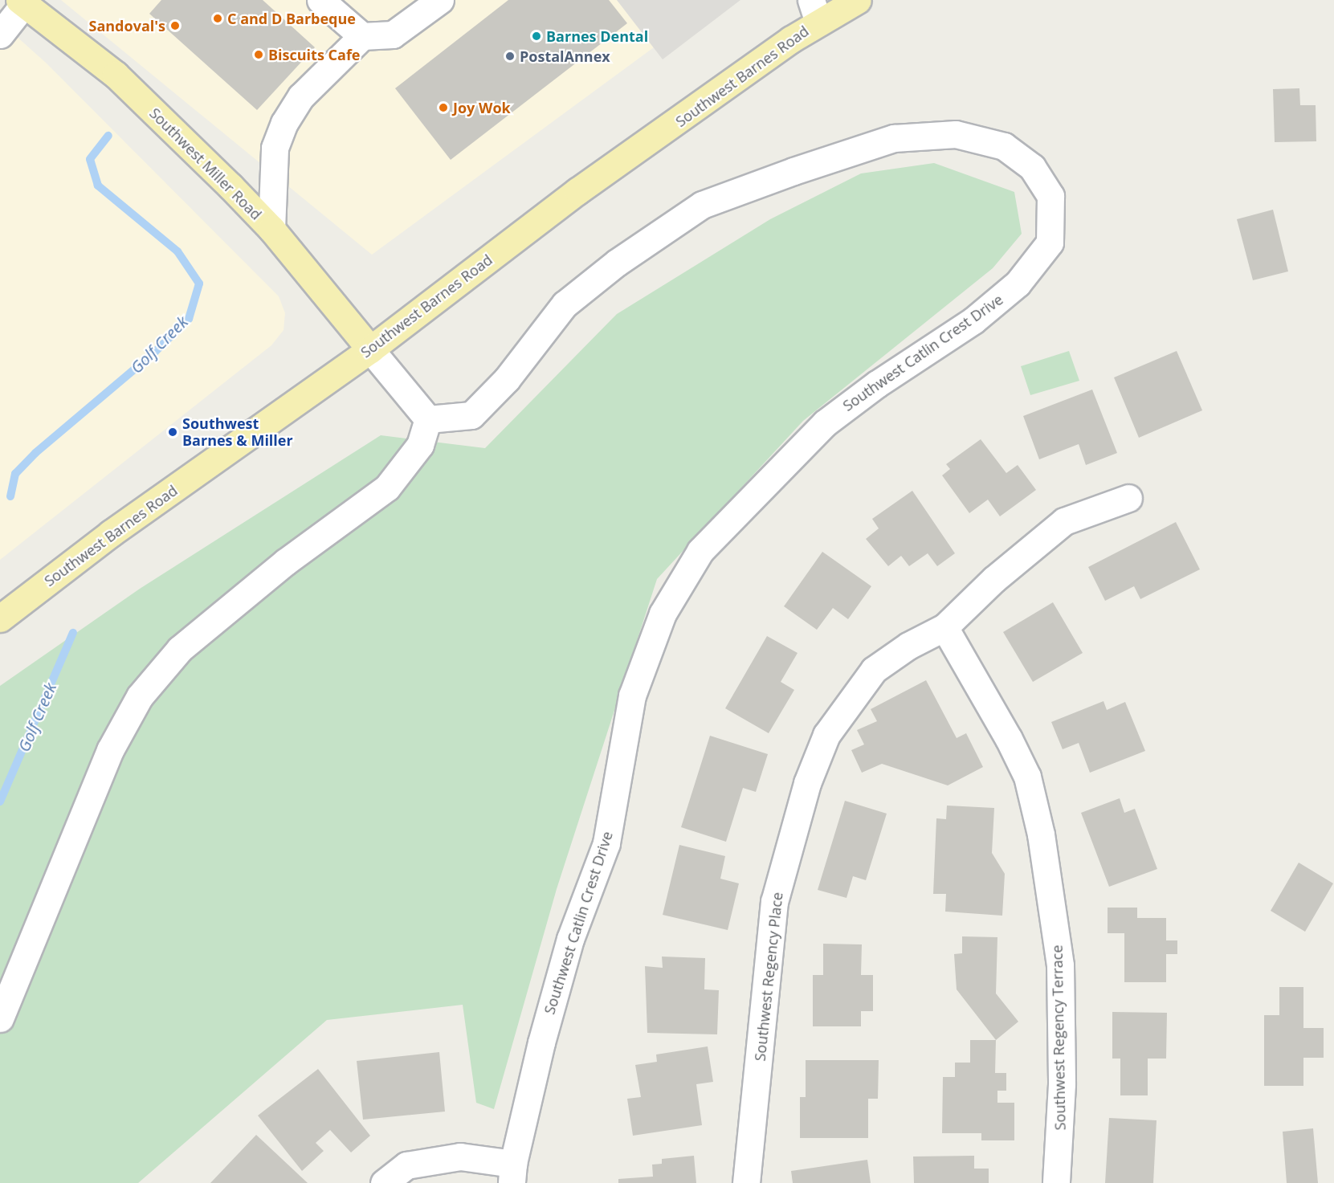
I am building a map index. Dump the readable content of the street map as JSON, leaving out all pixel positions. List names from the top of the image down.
{
  "streets": {
    "main road": ["Southwest Barnes Road", "Southwest Miller Road"],
    "street": ["Southwest Catlin Crest Drive", "Southwest Regency Place", "Southwest Regency Terrace"]
  },
  "crossings": [
    ["Southwest Barnes Road", "Southwest Miller Road"],
    ["Southwest Regency Place", "Southwest Regency Terrace"]
  ],
  "water": ["Golf Creek"],
  "places": [
    "C and D Barbeque",
    "Sandoval's",
    "Barnes Dental",
    "Biscuits Cafe",
    "PostalAnnex",
    "Joy Wok",
    "Southwest Barnes & Miller"
  ]
}
